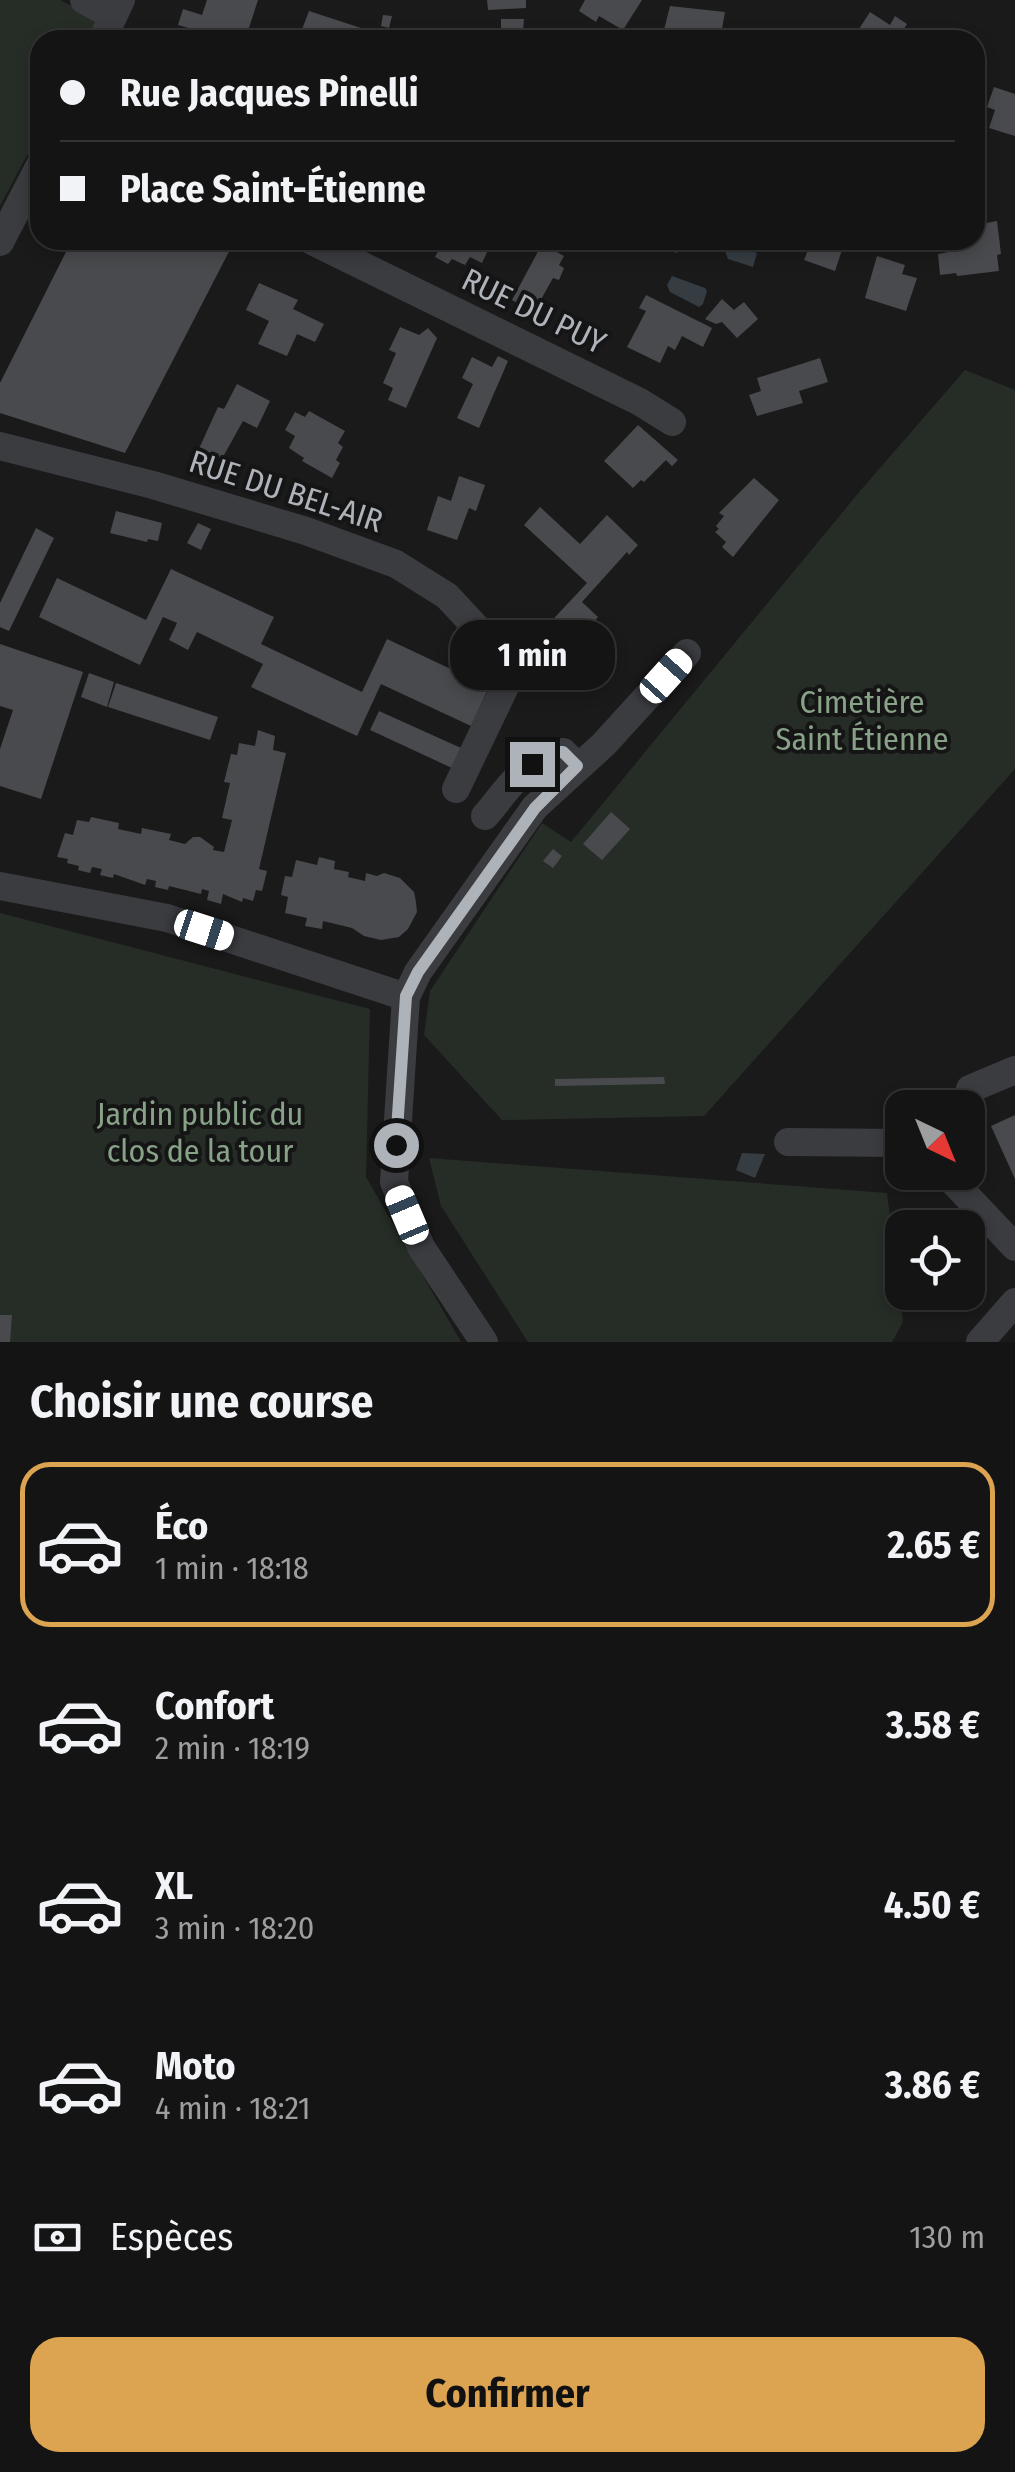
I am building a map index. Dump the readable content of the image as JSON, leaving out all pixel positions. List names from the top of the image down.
{
  "streets": {
    "street": ["RUE DU PUY", "RUE DU BEL-AIR"]
  },
  "parks": ["Cimetière Saint Étienne", "Jardin public du clos de la tour"],
  "north": "bottom right",
  "page": {
    "banner": ["Rue Jacques Pinelli", "Place Saint-Étienne"],
    "bubble": "1 min",
    "heading": "Choisir une course",
    "list": [
      {
        "name": "Éco",
        "note": "1 min · 18:18",
        "value": "2.65 €"
      },
      {
        "name": "Confort",
        "note": "2 min · 18:19",
        "value": "3.58 €"
      },
      {
        "name": "XL",
        "note": "3 min · 18:20",
        "value": "4.50 €"
      },
      {
        "name": "Moto",
        "note": "4 min · 18:21",
        "value": "3.86 €"
      }
    ],
    "pay": ["Espèces", "130 m"],
    "buttons": "Confirmer"
  }
}
